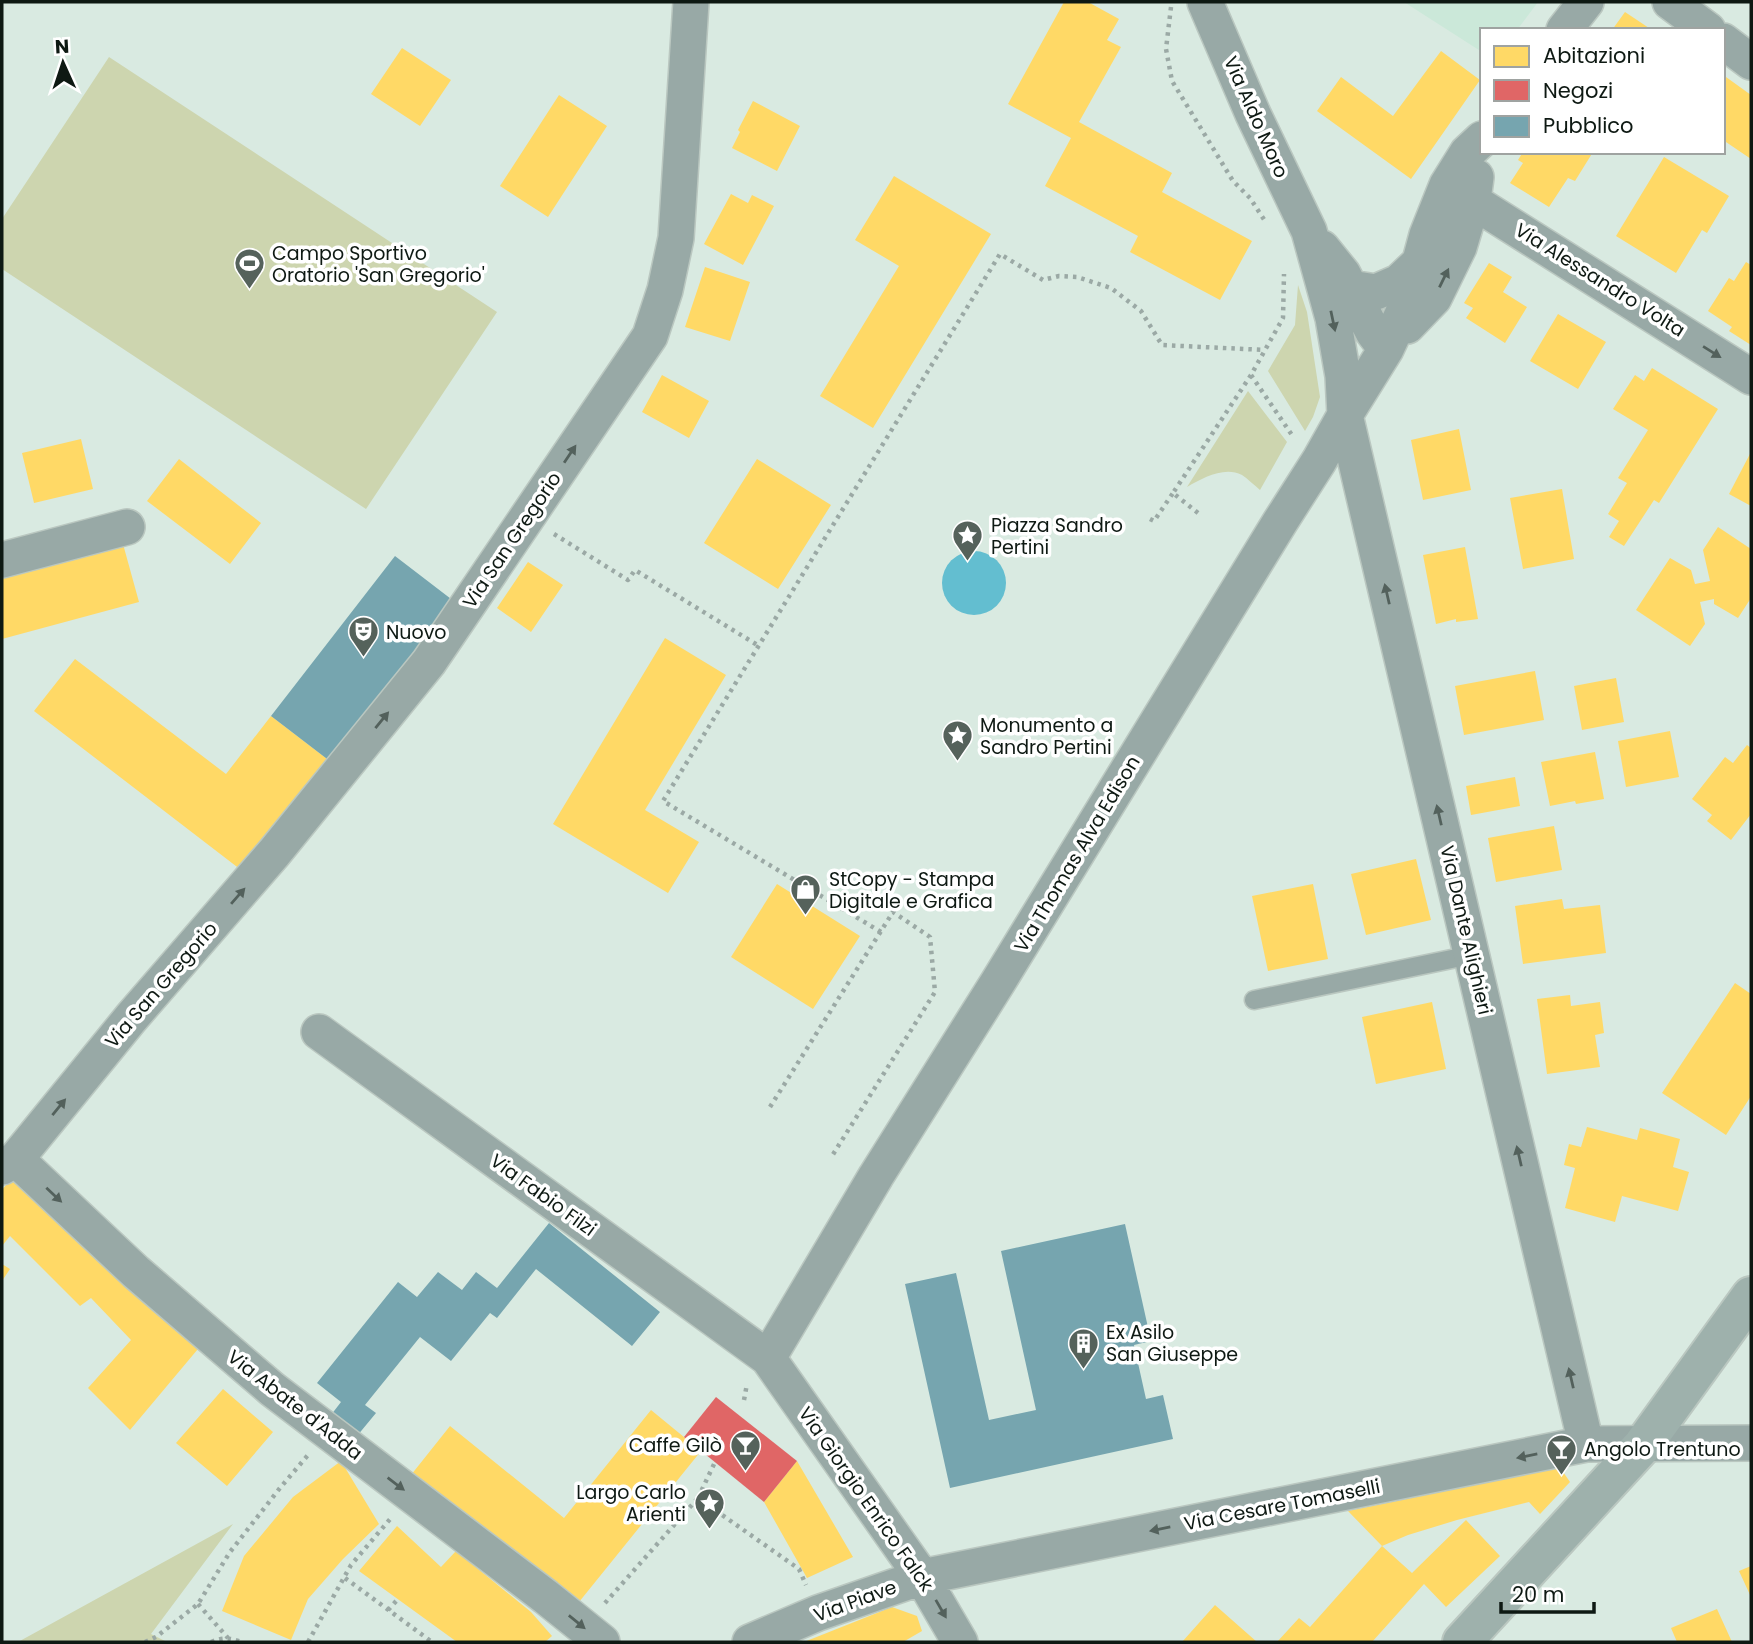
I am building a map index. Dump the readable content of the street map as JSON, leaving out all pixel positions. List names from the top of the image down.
{
  "streets": {
    "street": [
      "Via Aldo Moro",
      "Via Alessandro Volta",
      "Via San Gregorio",
      "Via Thomas Alva Edison",
      "Via Dante Alighieri",
      "Via Fabio Filzi",
      "Via Abate d'Adda",
      "Via Giorgio Enrico Falck",
      "Via Cesare Tomaselli",
      "Via Piave"
    ]
  },
  "crossings": [
    ["Via Aldo Moro", "Via Thomas Alva Edison"],
    ["Via Aldo Moro", "Via Dante Alighieri"],
    ["Via Alessandro Volta", "Via Thomas Alva Edison"],
    ["Via San Gregorio", "Via Abate d'Adda"],
    ["Via Thomas Alva Edison", "Via Dante Alighieri"],
    ["Via Thomas Alva Edison", "Via Fabio Filzi"],
    ["Via Thomas Alva Edison", "Via Giorgio Enrico Falck"],
    ["Via Dante Alighieri", "Via Cesare Tomaselli"],
    ["Via Fabio Filzi", "Via Giorgio Enrico Falck"],
    ["Via Giorgio Enrico Falck", "Via Cesare Tomaselli"],
    ["Via Giorgio Enrico Falck", "Via Piave"],
    ["Via Cesare Tomaselli", "Via Piave"]
  ],
  "one_way": [
    "Via Alessandro Volta",
    "Via San Gregorio",
    "Via Dante Alighieri",
    "Via Abate d'Adda",
    "Via Cesare Tomaselli"
  ],
  "places": {
    "sports": ["Campo Sportivo Oratorio 'San Gregorio'"],
    "place": ["Piazza Sandro Pertini", "Monumento a Sandro Pertini", "Largo Carlo Arienti"],
    "theatre": ["Nuovo"],
    "shop": ["StCopy - Stampa Digitale e Grafica"],
    "building": ["Ex Asilo San Giuseppe"],
    "bar": ["Caffe Gilò", "Angolo Trentuno"]
  },
  "legend": ["Abitazioni", "Negozi", "Pubblico"],
  "scale_bar": "20 m",
  "north": "top"
}
